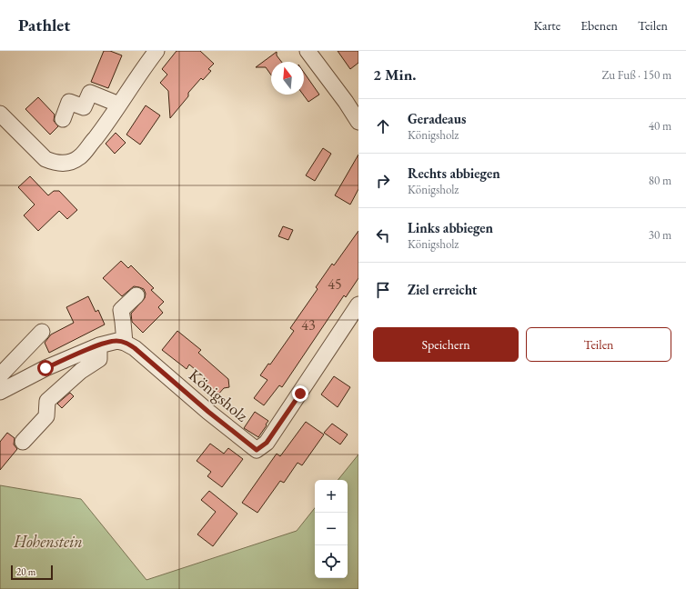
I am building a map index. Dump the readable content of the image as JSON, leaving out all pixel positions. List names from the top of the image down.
{
  "streets": {
    "street": ["Königsholz"]
  },
  "parks": ["Hohenstein"],
  "house_numbers": ["45", "43"],
  "scale_bar": "20 m",
  "north": "top",
  "page": {
    "header": "Pathlet",
    "nav": ["Karte", "Ebenen", "Teilen"],
    "heading": ["2 Min.", "Zu Fuß · 150 m"],
    "list": [
      ["Geradeaus", "Königsholz", "40 m"],
      ["Rechts abbiegen", "Königsholz", "80 m"],
      ["Links abbiegen", "Königsholz", "30 m"],
      "Ziel erreicht"
    ],
    "buttons": ["Speichern", "Teilen"],
    "map_buttons": ["+", "−"],
    "scale": "20 m"
  }
}
